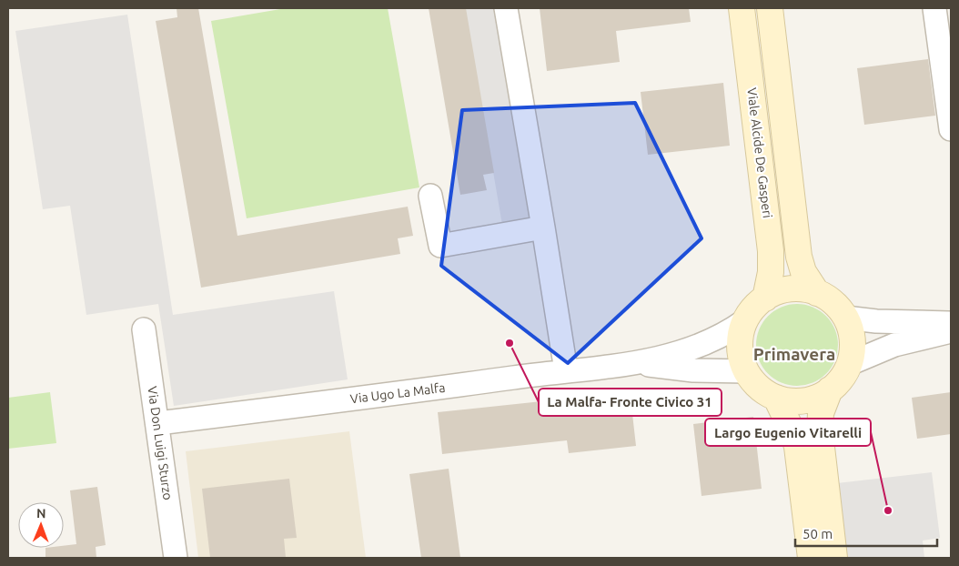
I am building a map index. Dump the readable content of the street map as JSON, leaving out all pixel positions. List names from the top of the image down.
{
  "streets": {
    "street": ["Viale Alcide De Gasperi", "Via Ugo La Malfa", "Via Don Luigi Sturzo"]
  },
  "crossings": [
    ["Viale Alcide De Gasperi", "Via Ugo La Malfa"],
    ["Via Ugo La Malfa", "Via Don Luigi Sturzo"]
  ],
  "districts": ["Primavera"],
  "places": ["La Malfa- Fronte Civico 31", "Largo Eugenio Vitarelli"],
  "scale_bar": "50 m",
  "north": "top"
}
